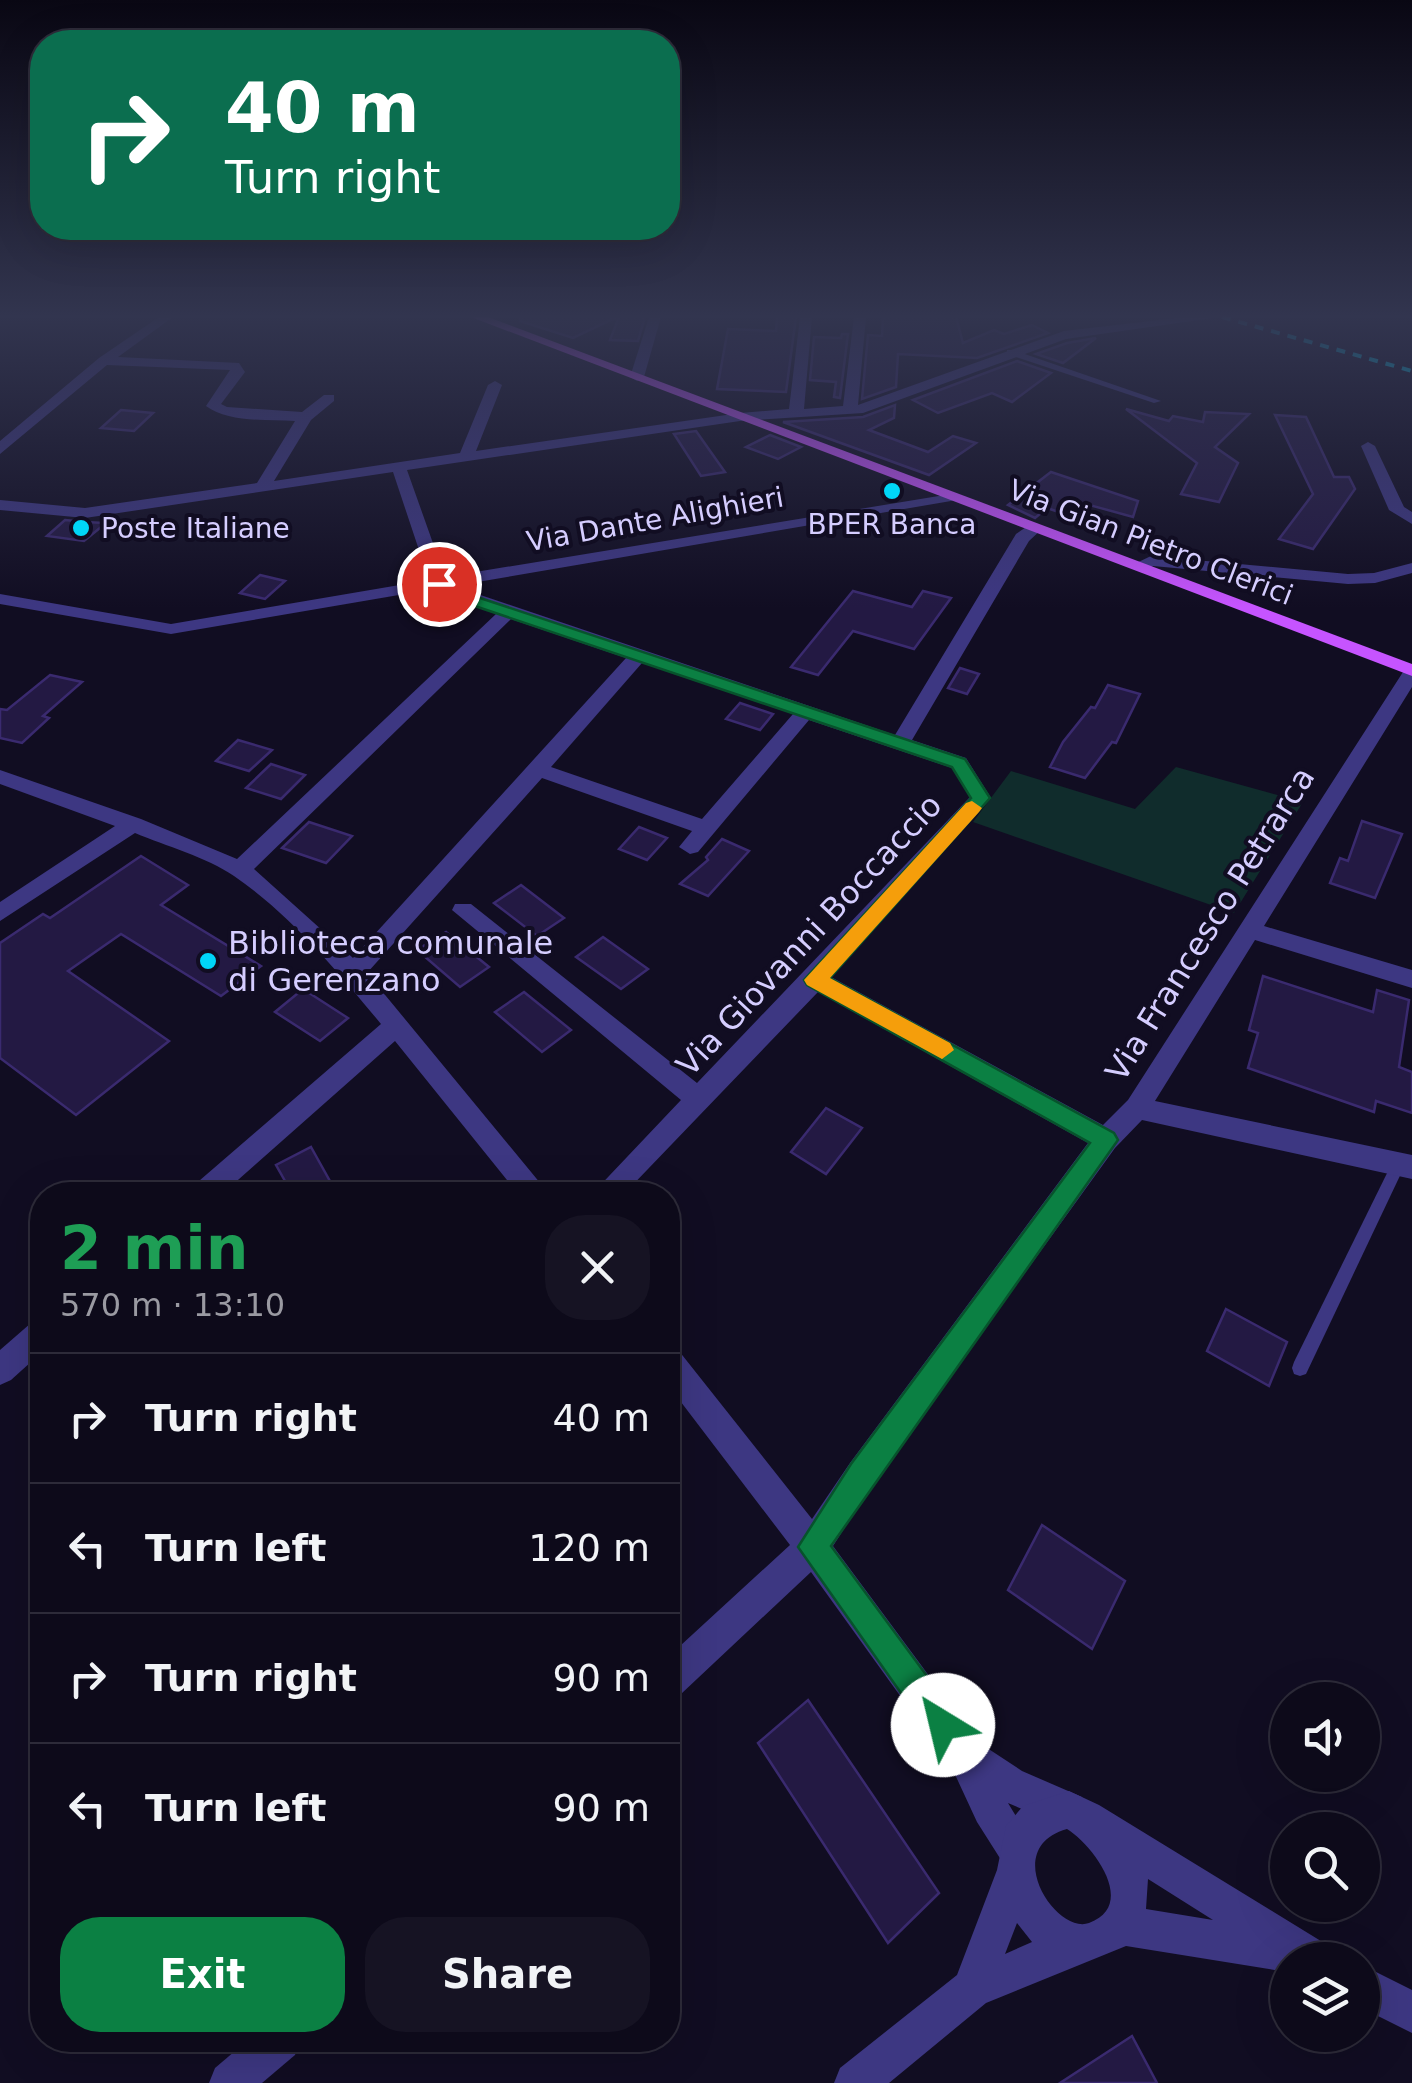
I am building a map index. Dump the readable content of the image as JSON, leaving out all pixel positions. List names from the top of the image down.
{
  "streets": {
    "main road": ["Via Gian Pietro Clerici"],
    "street": ["Via Dante Alighieri", "Via Francesco Petrarca", "Via Giovanni Boccaccio"]
  },
  "crossings": [
    ["Via Dante Alighieri", "Via Gian Pietro Clerici"],
    ["Via Dante Alighieri", "Via Giovanni Boccaccio"],
    ["Via Gian Pietro Clerici", "Via Francesco Petrarca"]
  ],
  "places": ["BPER Banca", "Poste Italiane", "Biblioteca comunale di Gerenzano"],
  "page": {
    "turn": ["40 m", "Turn right"],
    "heading": ["2 min", "570 m · 13:10"],
    "list": [
      {
        "name": "Turn right",
        "value": "40 m"
      },
      {
        "name": "Turn left",
        "value": "120 m"
      },
      {
        "name": "Turn right",
        "value": "90 m"
      },
      {
        "name": "Turn left",
        "value": "90 m"
      }
    ],
    "buttons": ["Exit", "Share"]
  }
}
